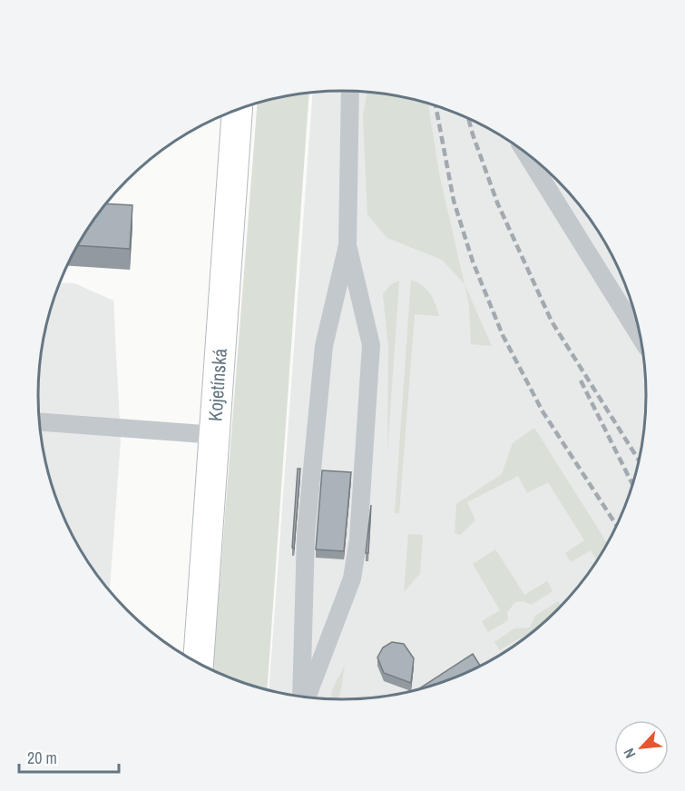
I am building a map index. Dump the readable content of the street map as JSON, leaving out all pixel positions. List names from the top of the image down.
{
  "streets": {
    "main road": ["Kojetínská"]
  },
  "scale_bar": "20 m",
  "north": "bottom left"
}
